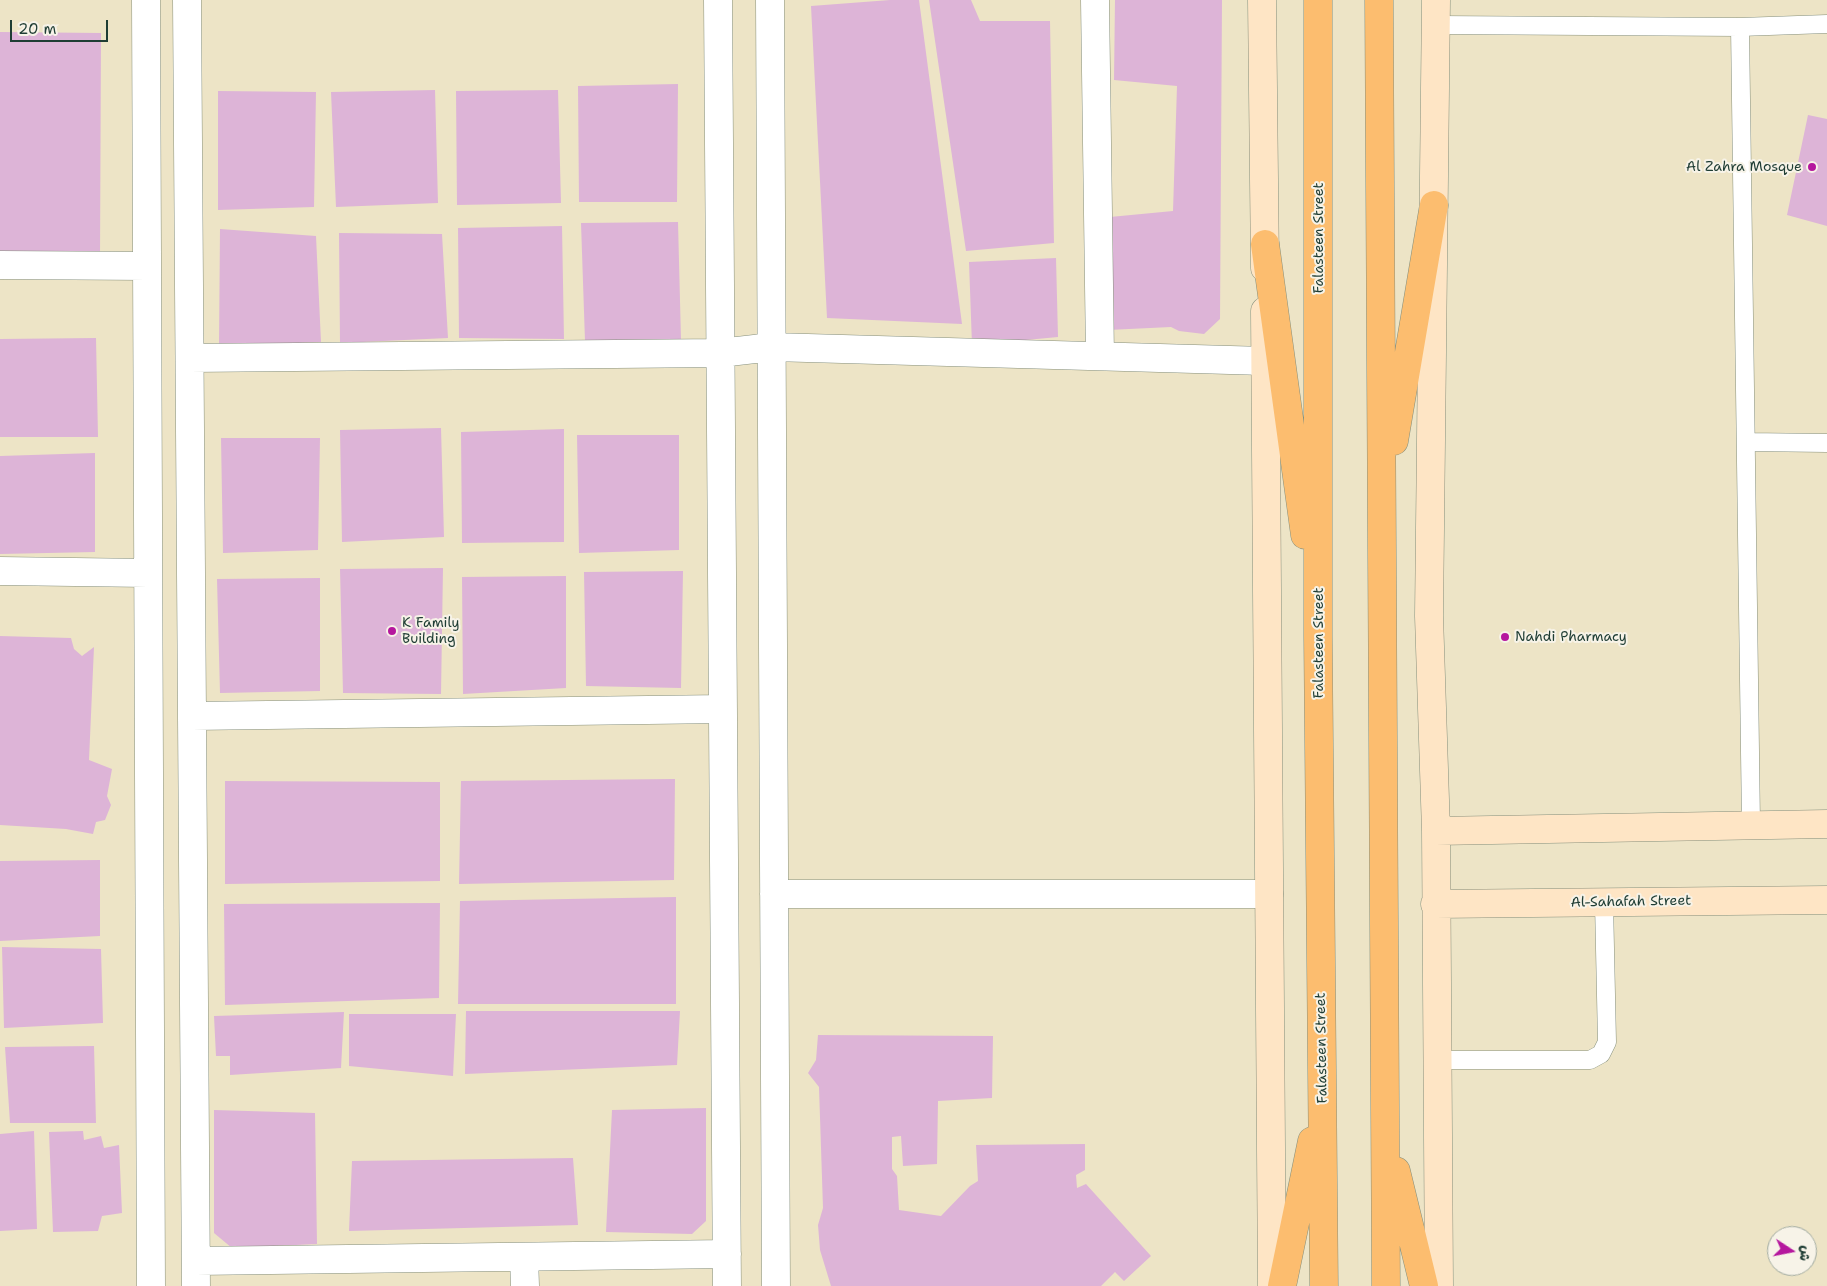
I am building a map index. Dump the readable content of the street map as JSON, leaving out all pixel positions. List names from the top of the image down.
{
  "streets": {
    "main road": ["Falasteen Street"],
    "street": ["Al-Sahafah Street"]
  },
  "places": ["Al Zahra Mosque", "K Family Building", "Nahdi Pharmacy"],
  "scale_bar": "20 m",
  "north": "right"
}
